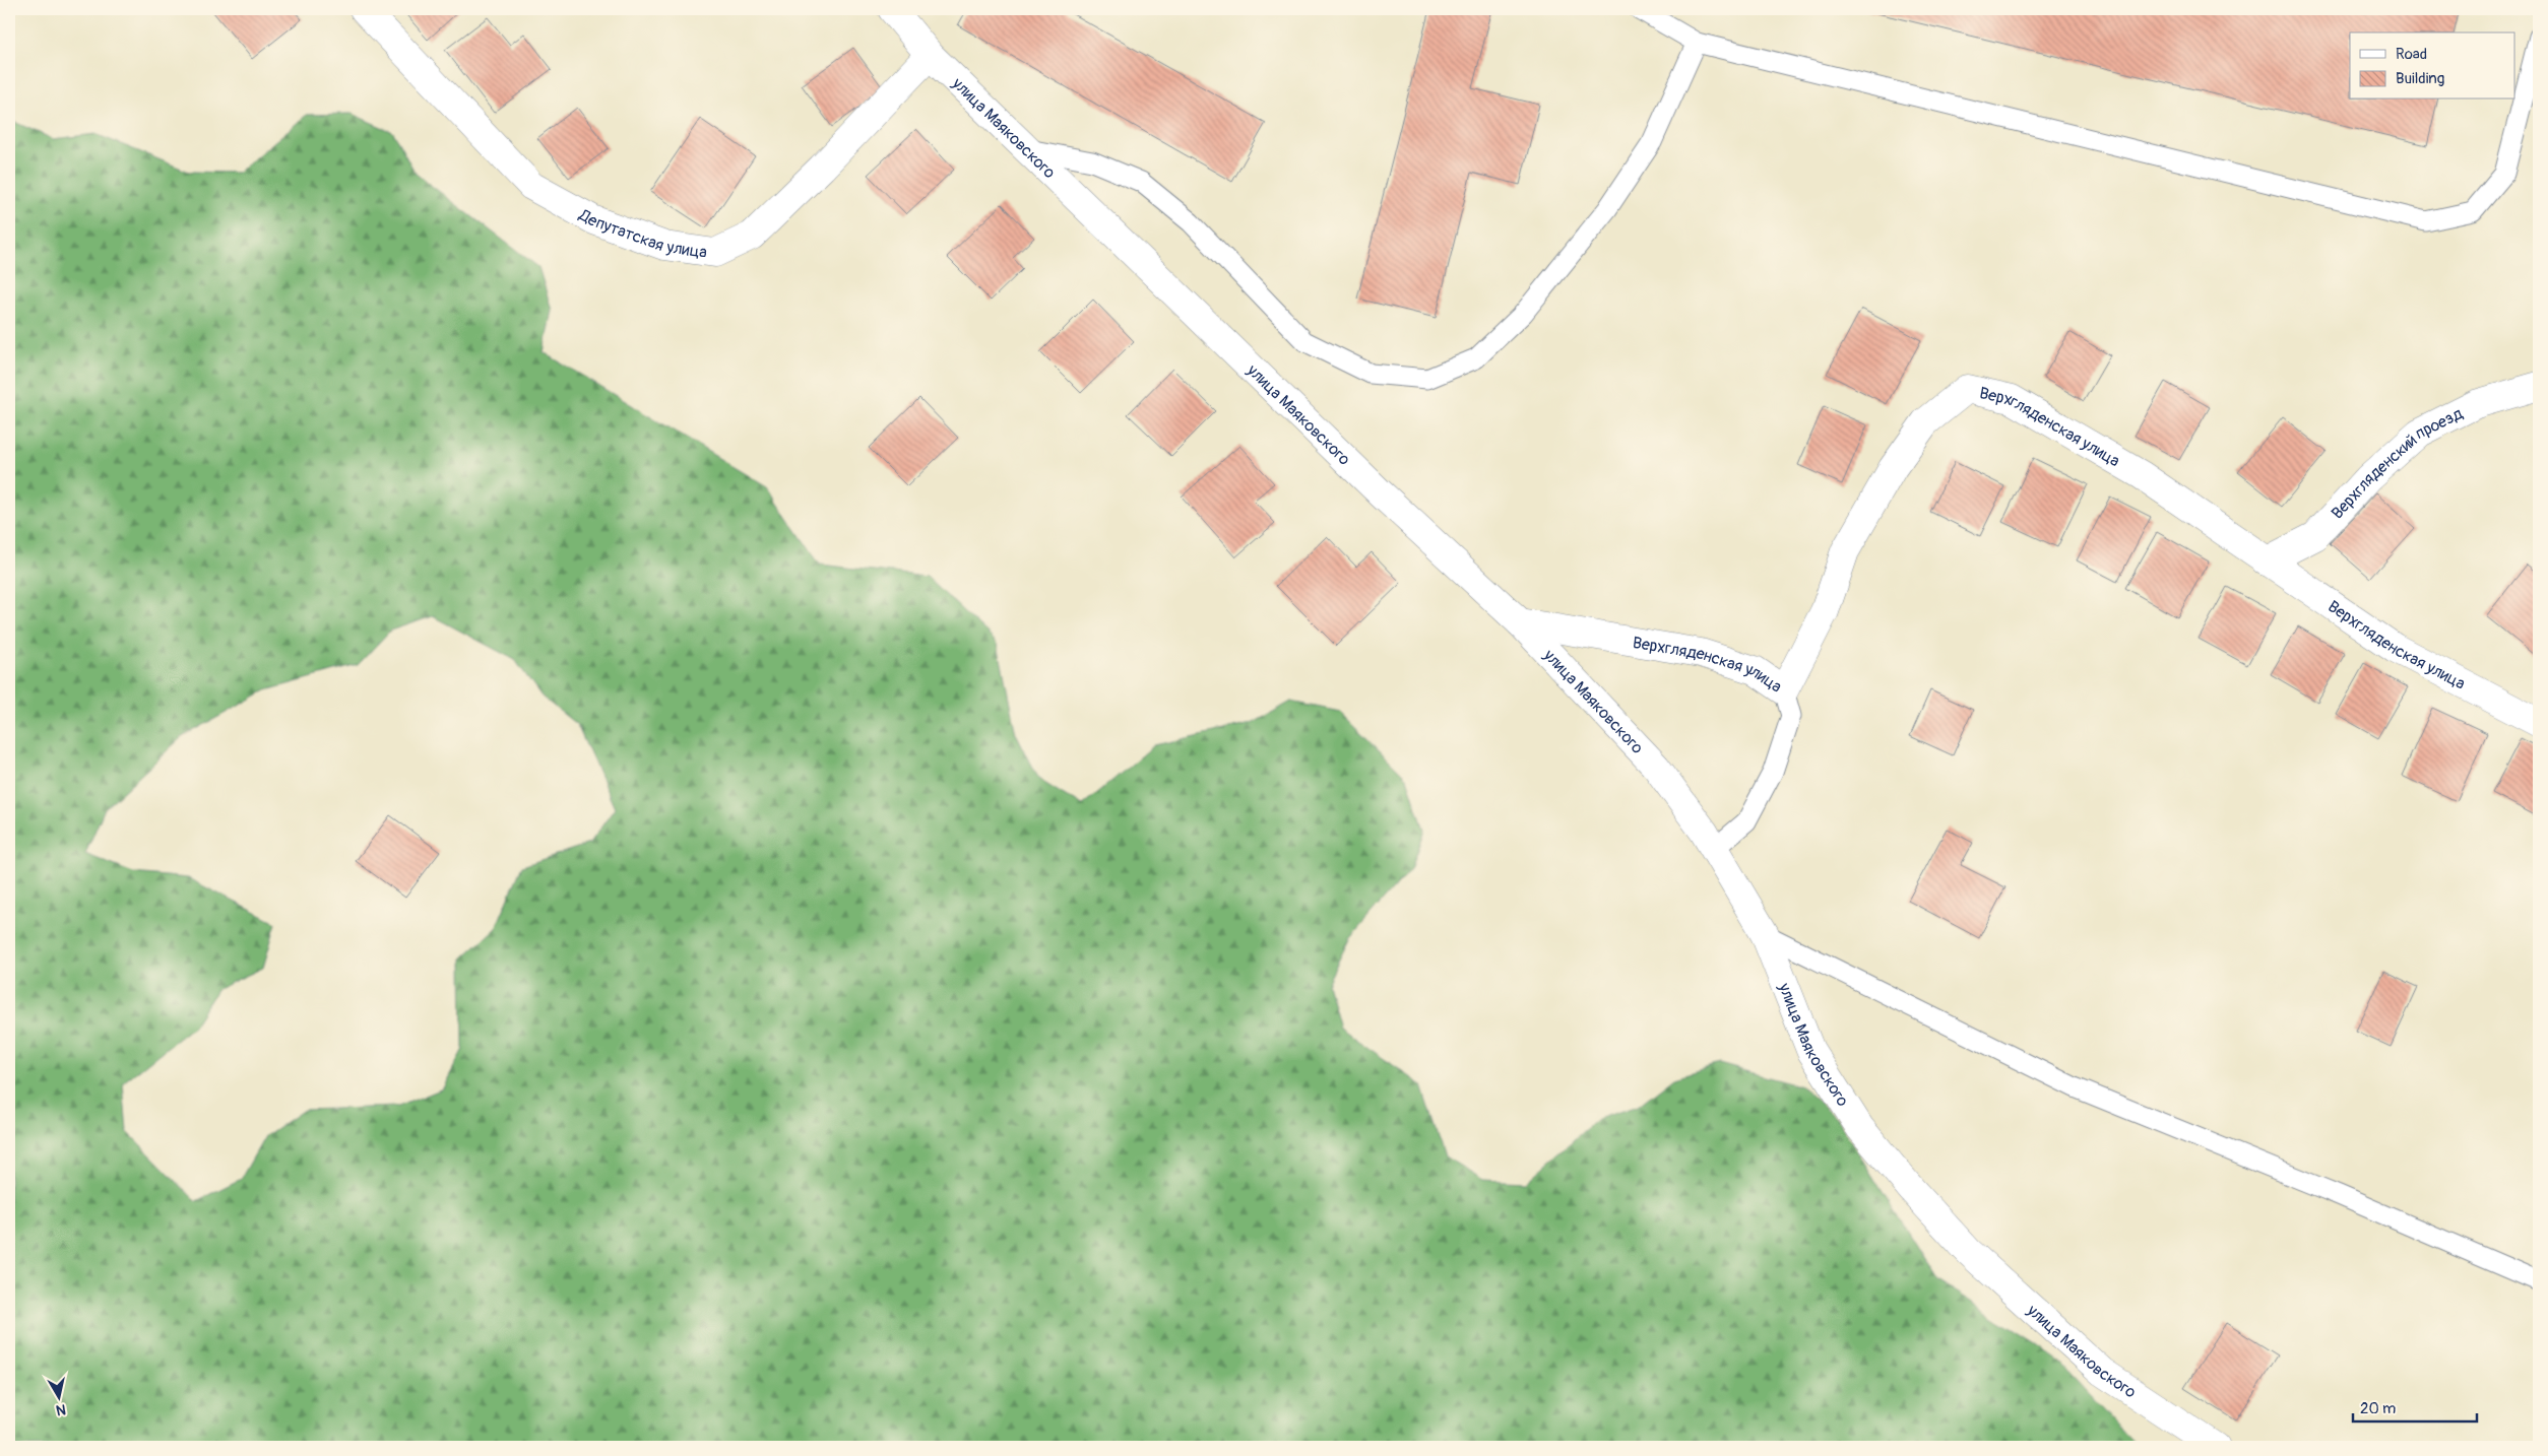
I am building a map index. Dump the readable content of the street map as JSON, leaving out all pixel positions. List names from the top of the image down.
{
  "streets": {
    "street": [
      "улица Маяковского",
      "Депутатская улица",
      "Верхгляденская улица",
      "Верхгляденский проезд"
    ]
  },
  "crossings": [
    ["улица Маяковского", "Депутатская улица"],
    ["улица Маяковского", "Верхгляденская улица"],
    ["Верхгляденская улица", "Верхгляденский проезд"]
  ],
  "legend": ["Road", "Building"],
  "scale_bar": "20 m",
  "north": "bottom"
}
